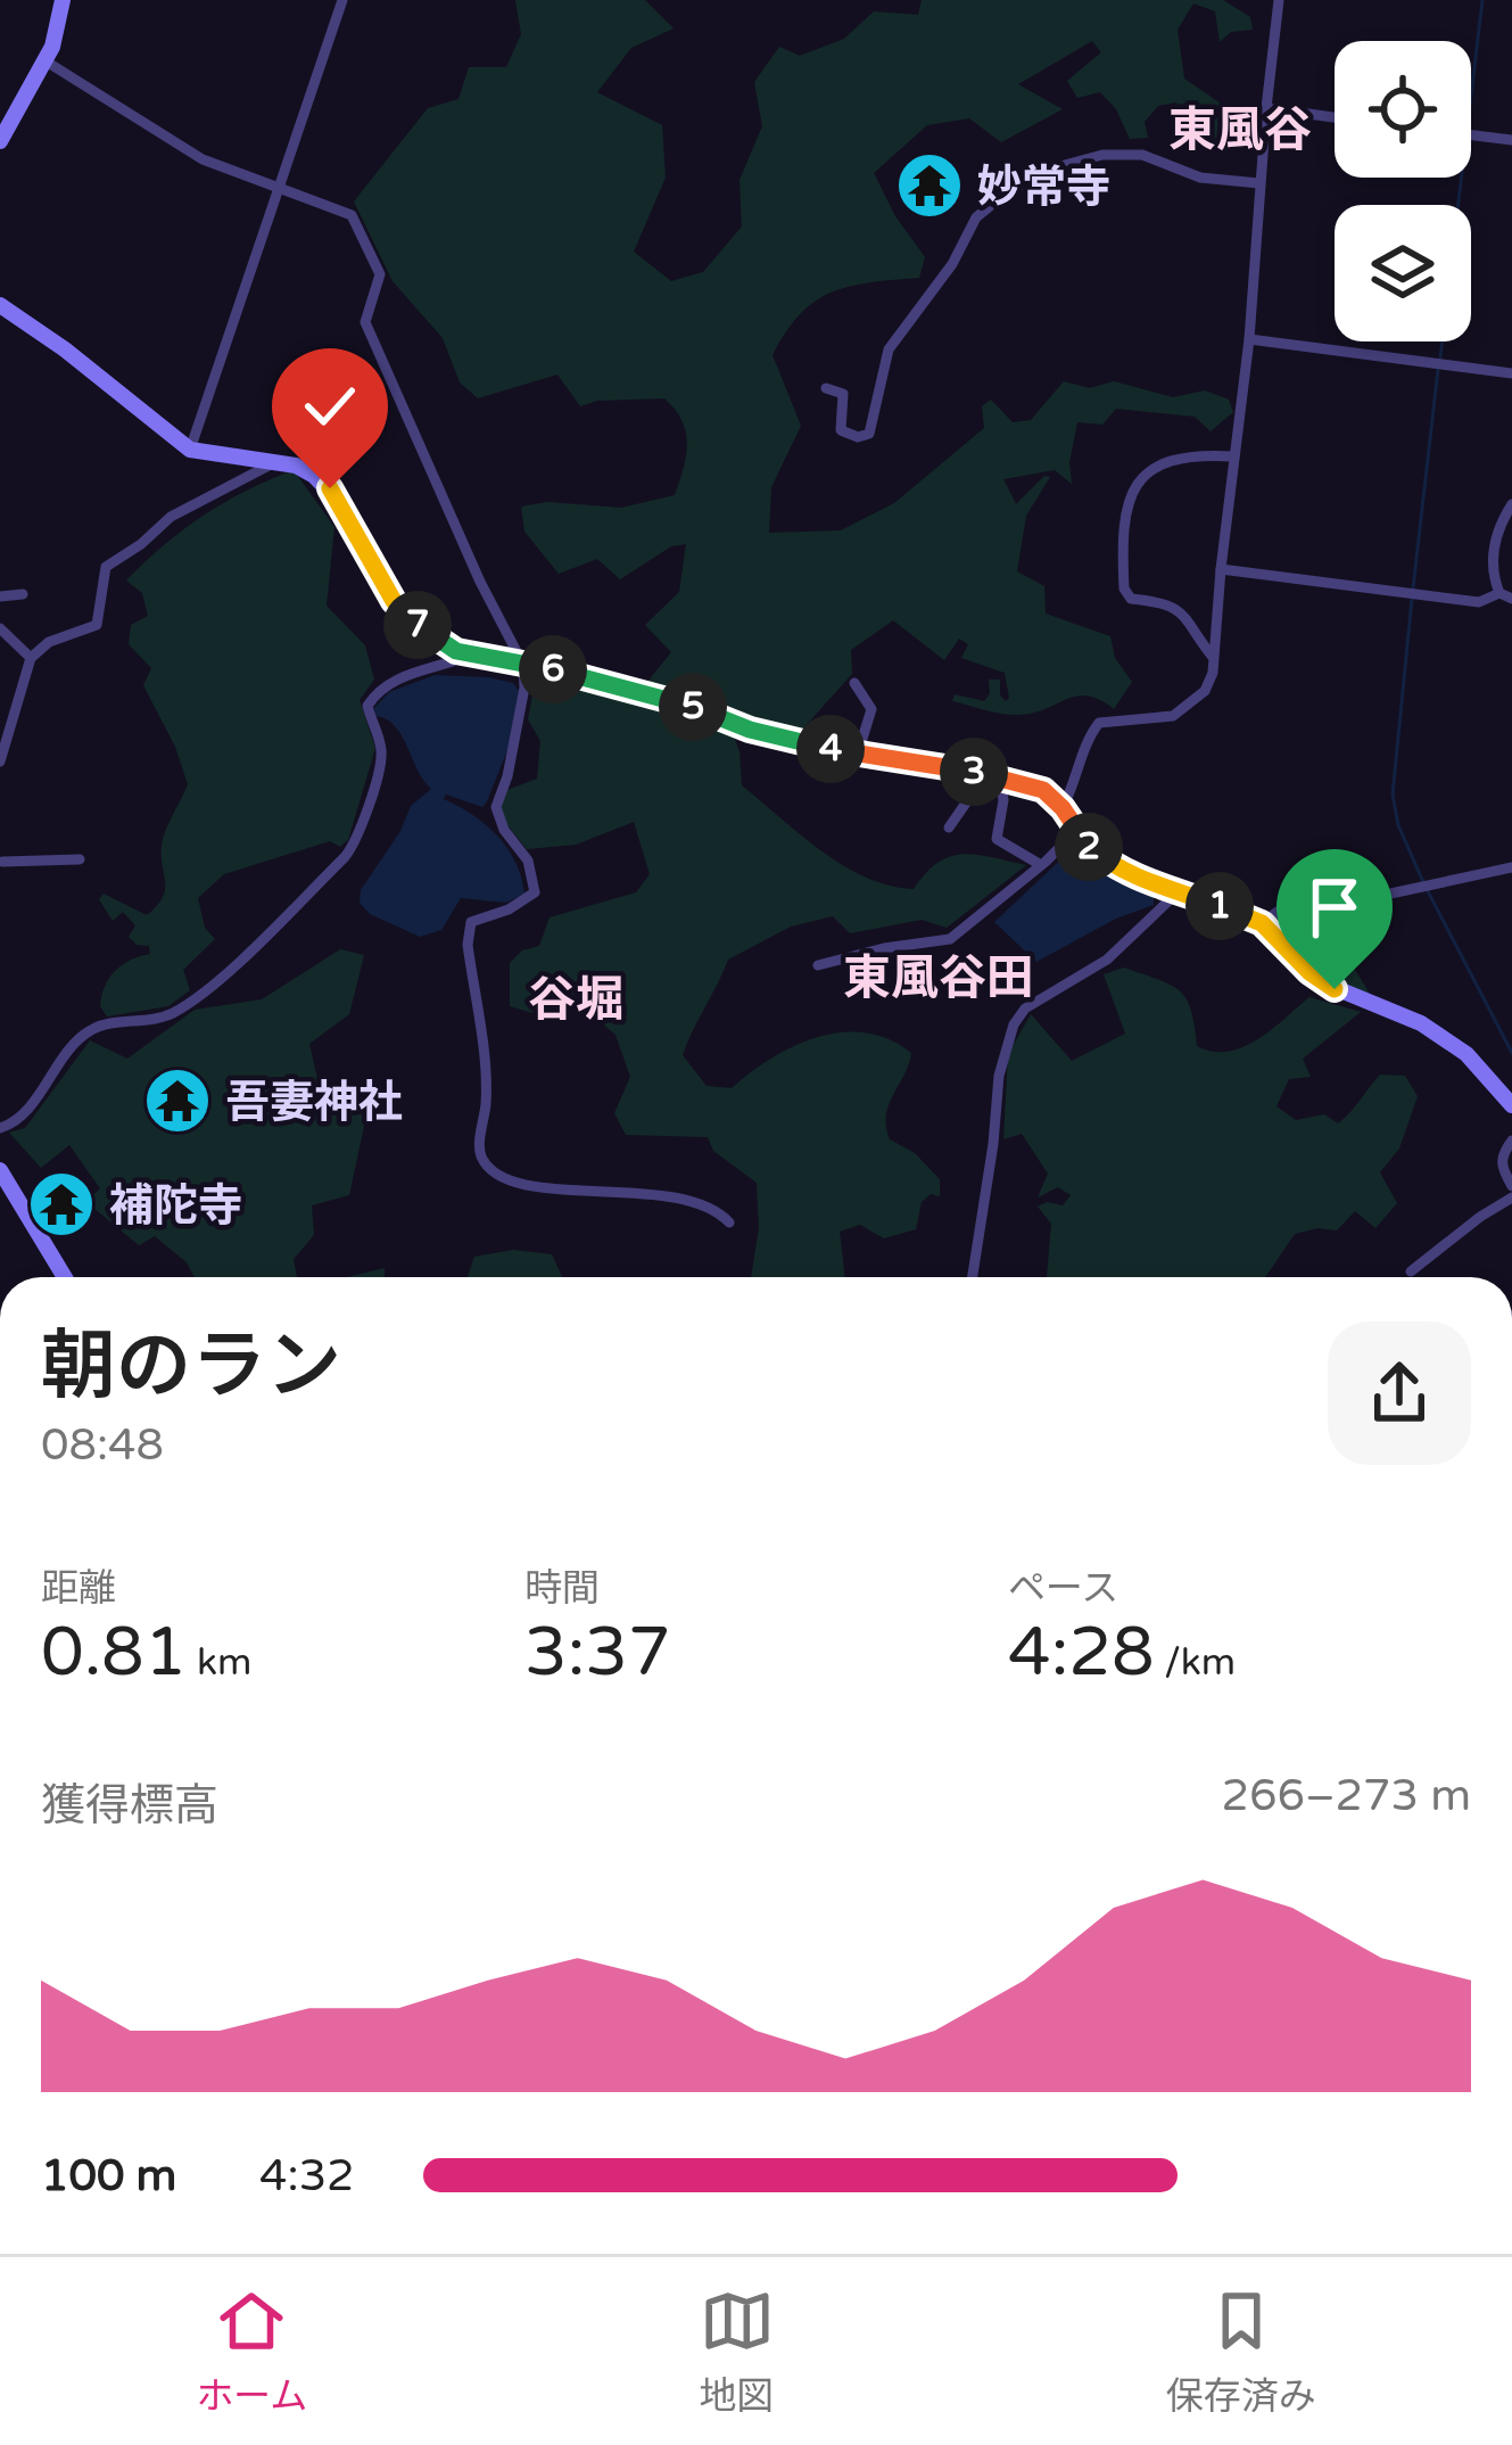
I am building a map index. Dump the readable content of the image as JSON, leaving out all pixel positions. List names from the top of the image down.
{
  "districts": ["東風谷", "東風谷田", "谷堀"],
  "places": {
    "temple": ["妙常寺", "吾妻神社", "補陀寺"]
  },
  "page": {
    "pins": [
      "7",
      "6",
      "5",
      "4",
      "3",
      "2",
      "1"
    ],
    "heading": ["朝のラン", "08:48"],
    "stats": [
      ["距離", "0.81 km"],
      ["時間", "3:37"],
      ["ペース", "4:28 /km"]
    ],
    "chart": ["獲得標高", "266–273 m"],
    "list": [
      {
        "name": "100 m",
        "note": "4:32"
      }
    ],
    "tabs": ["ホーム", "地図", "保存済み"]
  }
}
